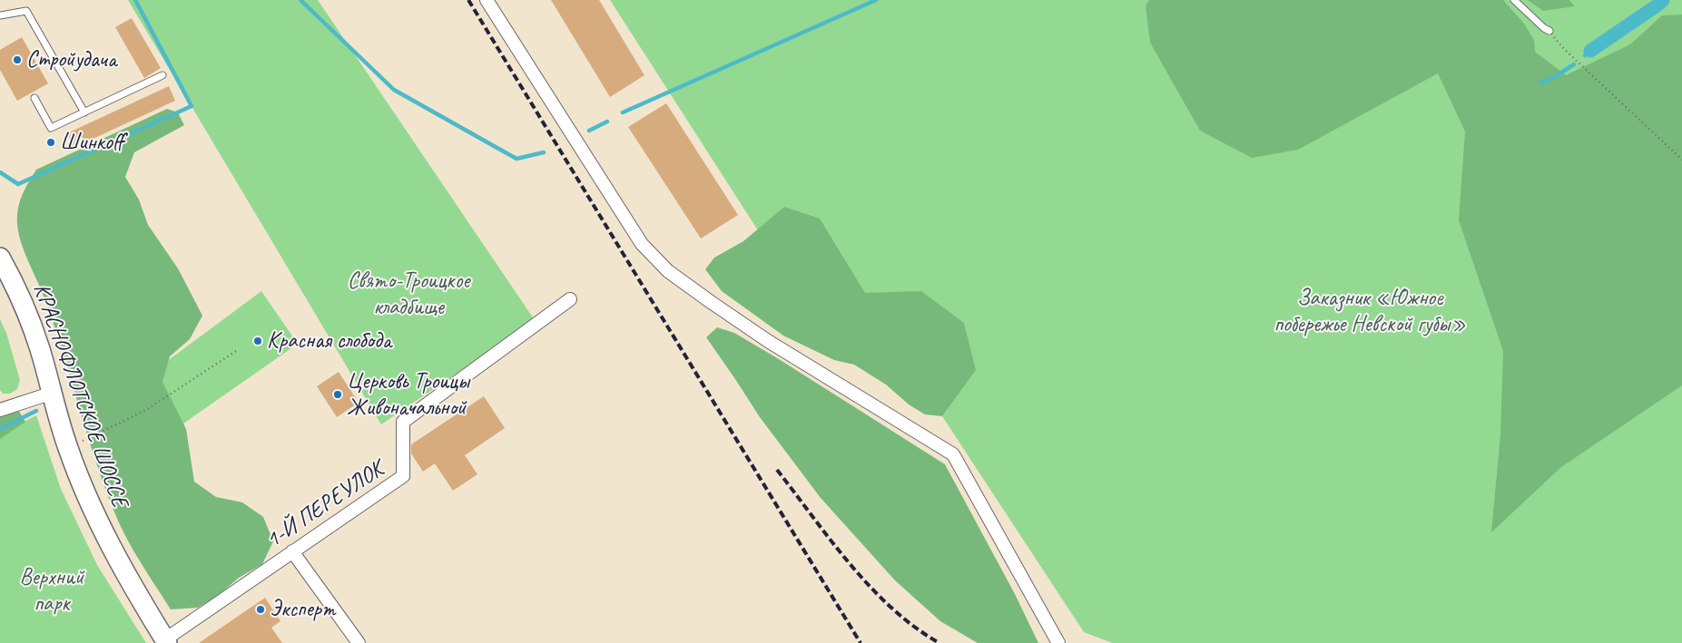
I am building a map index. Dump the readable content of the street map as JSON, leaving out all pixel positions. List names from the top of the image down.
{
  "streets": {
    "main road": ["КРАСНОФЛОТСКОЕ ШОССЕ"],
    "street": ["1-Й ПЕРЕУЛОК"]
  },
  "crossings": [
    ["КРАСНОФЛОТСКОЕ ШОССЕ", "1-Й ПЕРЕУЛОК"]
  ],
  "parks": ["Свято-Троицкое кладбище", "Заказник «Южное побережье Невской губы»", "Верхний парк"],
  "places": [
    "Стройудача",
    "Шинкoff",
    "Красная слобода",
    "Церковь Троицы Живоначальной",
    "Эксперт"
  ]
}
